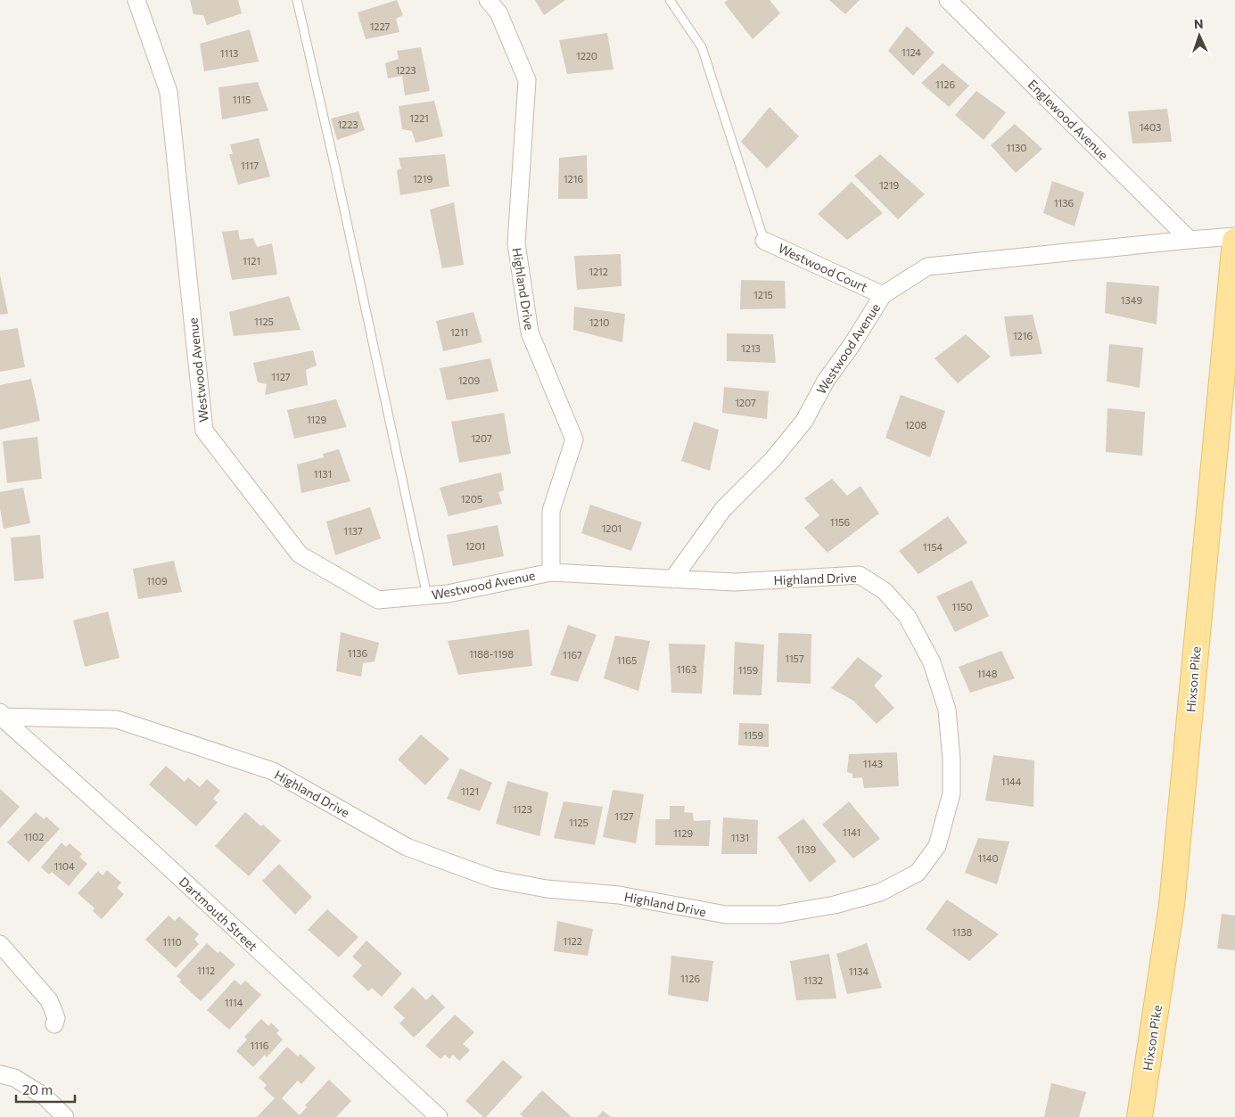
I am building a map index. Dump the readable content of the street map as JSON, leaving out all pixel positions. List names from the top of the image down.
{
  "streets": {
    "main road": ["Hixson Pike"],
    "street": [
      "Englewood Avenue",
      "Westwood Court",
      "Highland Drive",
      "Westwood Avenue",
      "Dartmouth Street"
    ]
  },
  "crossings": [
    ["Englewood Avenue", "Westwood Avenue"],
    ["Westwood Court", "Westwood Avenue"],
    ["Highland Drive", "Westwood Avenue"],
    ["Highland Drive", "Dartmouth Street"]
  ],
  "house_numbers": [
    "1227",
    "1124",
    "1113",
    "1220",
    "1223",
    "1126",
    "1115",
    "1221",
    "1223",
    "1403",
    "1130",
    "1117",
    "1219",
    "1216",
    "1219",
    "1136",
    "1121",
    "1212",
    "1215",
    "1349",
    "1125",
    "1210",
    "1211",
    "1216",
    "1213",
    "1127",
    "1209",
    "1207",
    "1129",
    "1208",
    "1207",
    "1131",
    "1205",
    "1156",
    "1201",
    "1137",
    "1201",
    "1154",
    "1109",
    "1150",
    "1136",
    "1188-1198",
    "1167",
    "1157",
    "1165",
    "1163",
    "1159",
    "1148",
    "1159",
    "1143",
    "1144",
    "1121",
    "1123",
    "1127",
    "1125",
    "1141",
    "1129",
    "1102",
    "1131",
    "1139",
    "1140",
    "1104",
    "1138",
    "1122",
    "1110",
    "1112",
    "1134",
    "1126",
    "1132",
    "1114",
    "1116"
  ],
  "scale_bar": "20 m",
  "north": "top"
}
